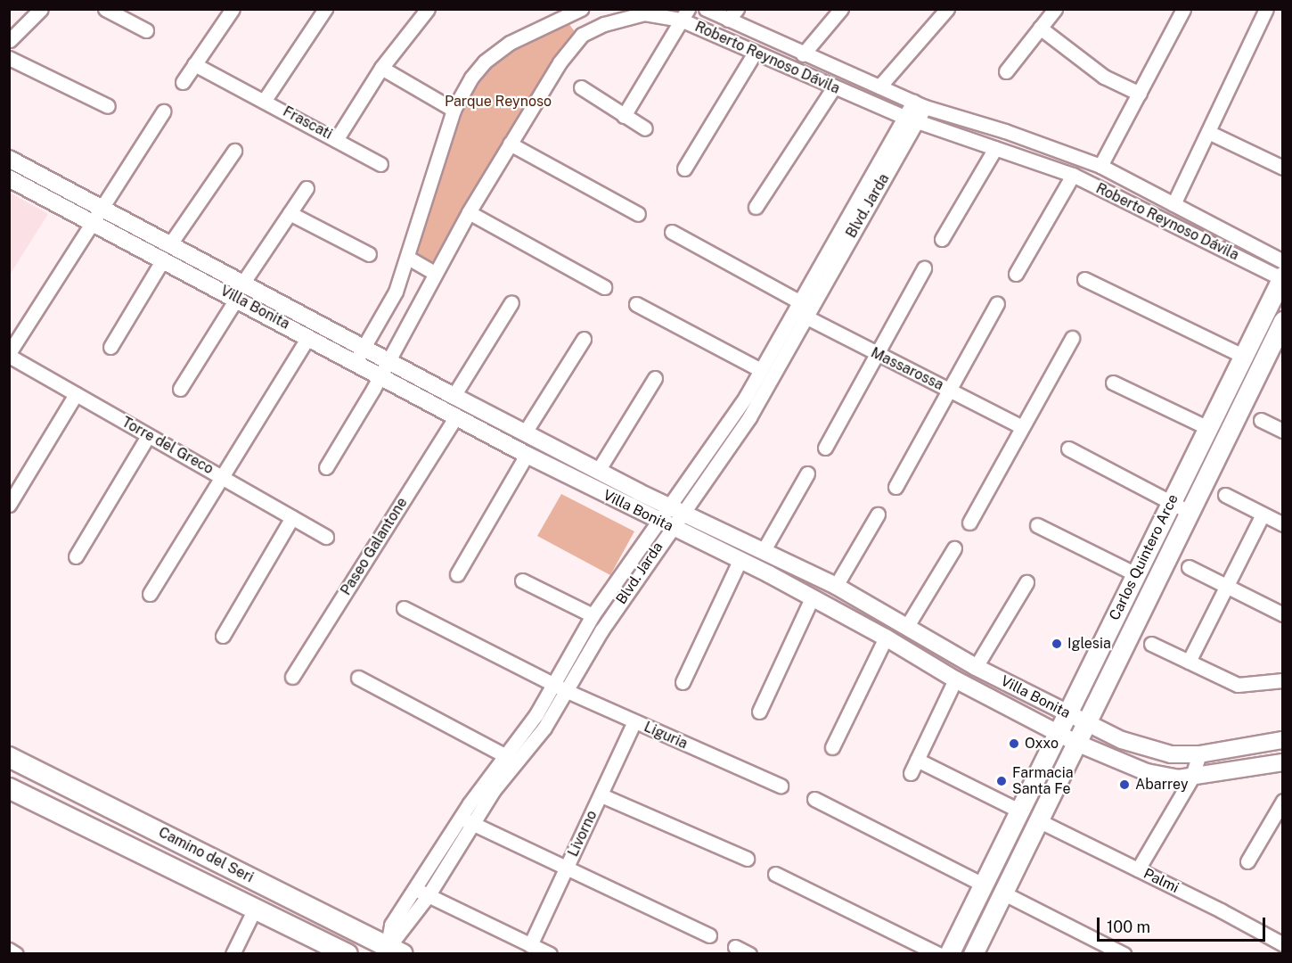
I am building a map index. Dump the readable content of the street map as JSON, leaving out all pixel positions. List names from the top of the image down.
{
  "streets": {
    "main road": ["Carlos Quintero Arce", "Camino del Seri"],
    "street": [
      "Roberto Reynoso Dávila",
      "Frascati",
      "Blvd. Jarda",
      "Villa Bonita",
      "Massarossa",
      "Torre del Greco",
      "Paseo Galantone",
      "Liguria",
      "Livorno",
      "Palmi"
    ]
  },
  "crossings": [
    ["Roberto Reynoso Dávila", "Blvd. Jarda"],
    ["Roberto Reynoso Dávila", "Villa Bonita"],
    ["Roberto Reynoso Dávila", "Carlos Quintero Arce"],
    ["Blvd. Jarda", "Villa Bonita"],
    ["Blvd. Jarda", "Massarossa"],
    ["Blvd. Jarda", "Liguria"],
    ["Blvd. Jarda", "Camino del Seri"],
    ["Villa Bonita", "Paseo Galantone"],
    ["Villa Bonita", "Carlos Quintero Arce"],
    ["Carlos Quintero Arce", "Palmi"],
    ["Liguria", "Livorno"]
  ],
  "parks": ["Parque Reynoso"],
  "places": [
    "Iglesia",
    "Oxxo",
    "Farmacia Santa Fe",
    "Abarrey"
  ],
  "scale_bar": "100 m"
}
